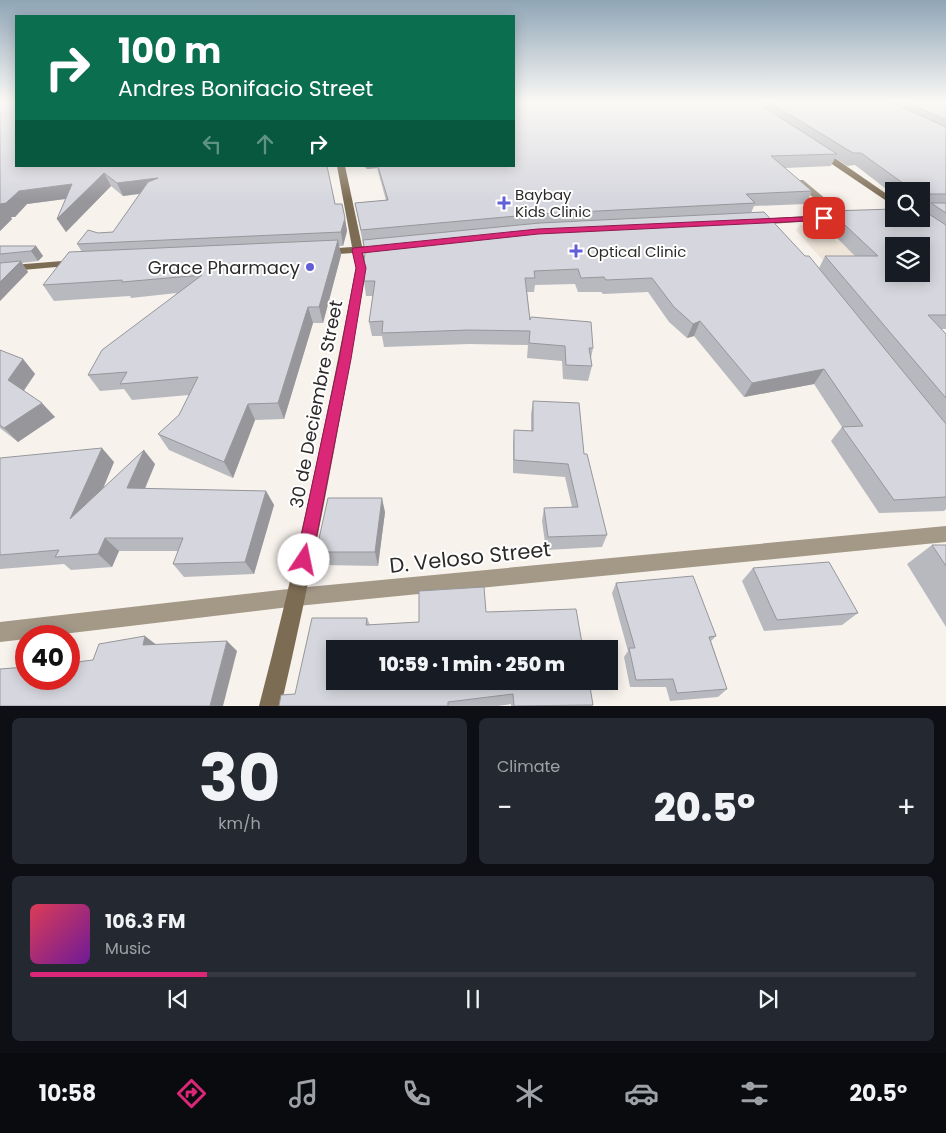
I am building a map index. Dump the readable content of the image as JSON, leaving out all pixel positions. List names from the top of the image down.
{
  "streets": {
    "street": ["30 de Deciembre Street", "D. Veloso Street"]
  },
  "crossings": [
    ["30 de Deciembre Street", "D. Veloso Street"]
  ],
  "places": {
    "health": ["Baybay Kids Clinic", "Optical Clinic"],
    "other": ["Grace Pharmacy"]
  },
  "page": {
    "turn": ["100 m", "Andres Bonifacio Street"],
    "limit": "40",
    "trip": "10:59 · 1 min · 250 m",
    "tile": [
      ["30", "km/h"],
      "Climate"
    ],
    "heat": ["−", "20.5°", "+"],
    "song": ["106.3 FM", "Music"],
    "tabs": ["10:58", "20.5°"]
  }
}
